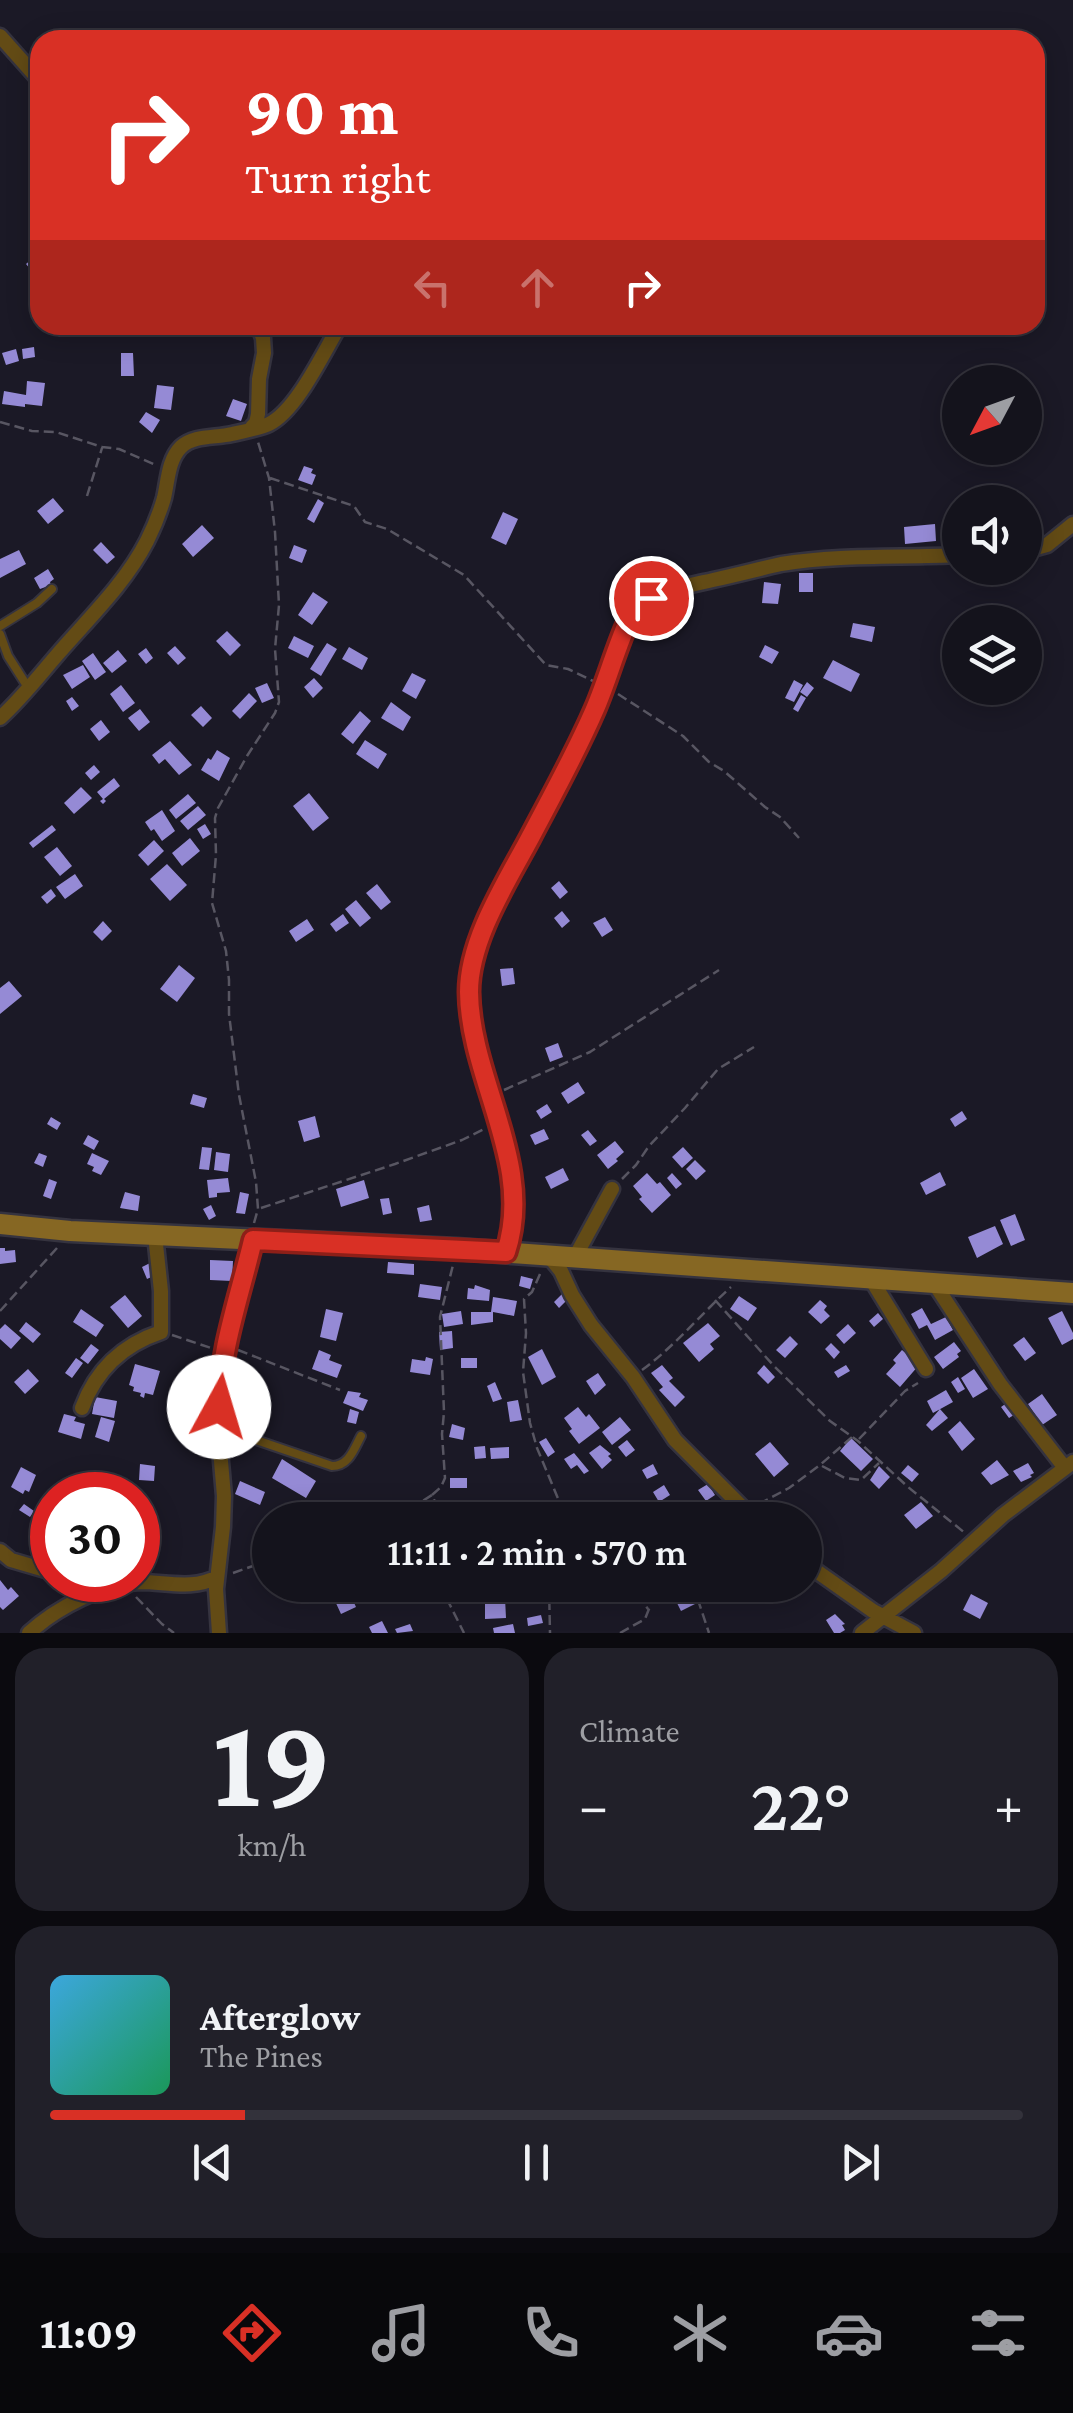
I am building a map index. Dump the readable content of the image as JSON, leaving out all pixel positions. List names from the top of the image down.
{
  "north": "bottom left",
  "page": {
    "turn": ["90 m", "Turn right"],
    "limit": "30",
    "trip": "11:11 · 2 min · 570 m",
    "tile": [
      ["19", "km/h"],
      "Climate"
    ],
    "heat": ["−", "22°", "+"],
    "song": ["Afterglow", "The Pines"],
    "tabs": "11:09"
  }
}
